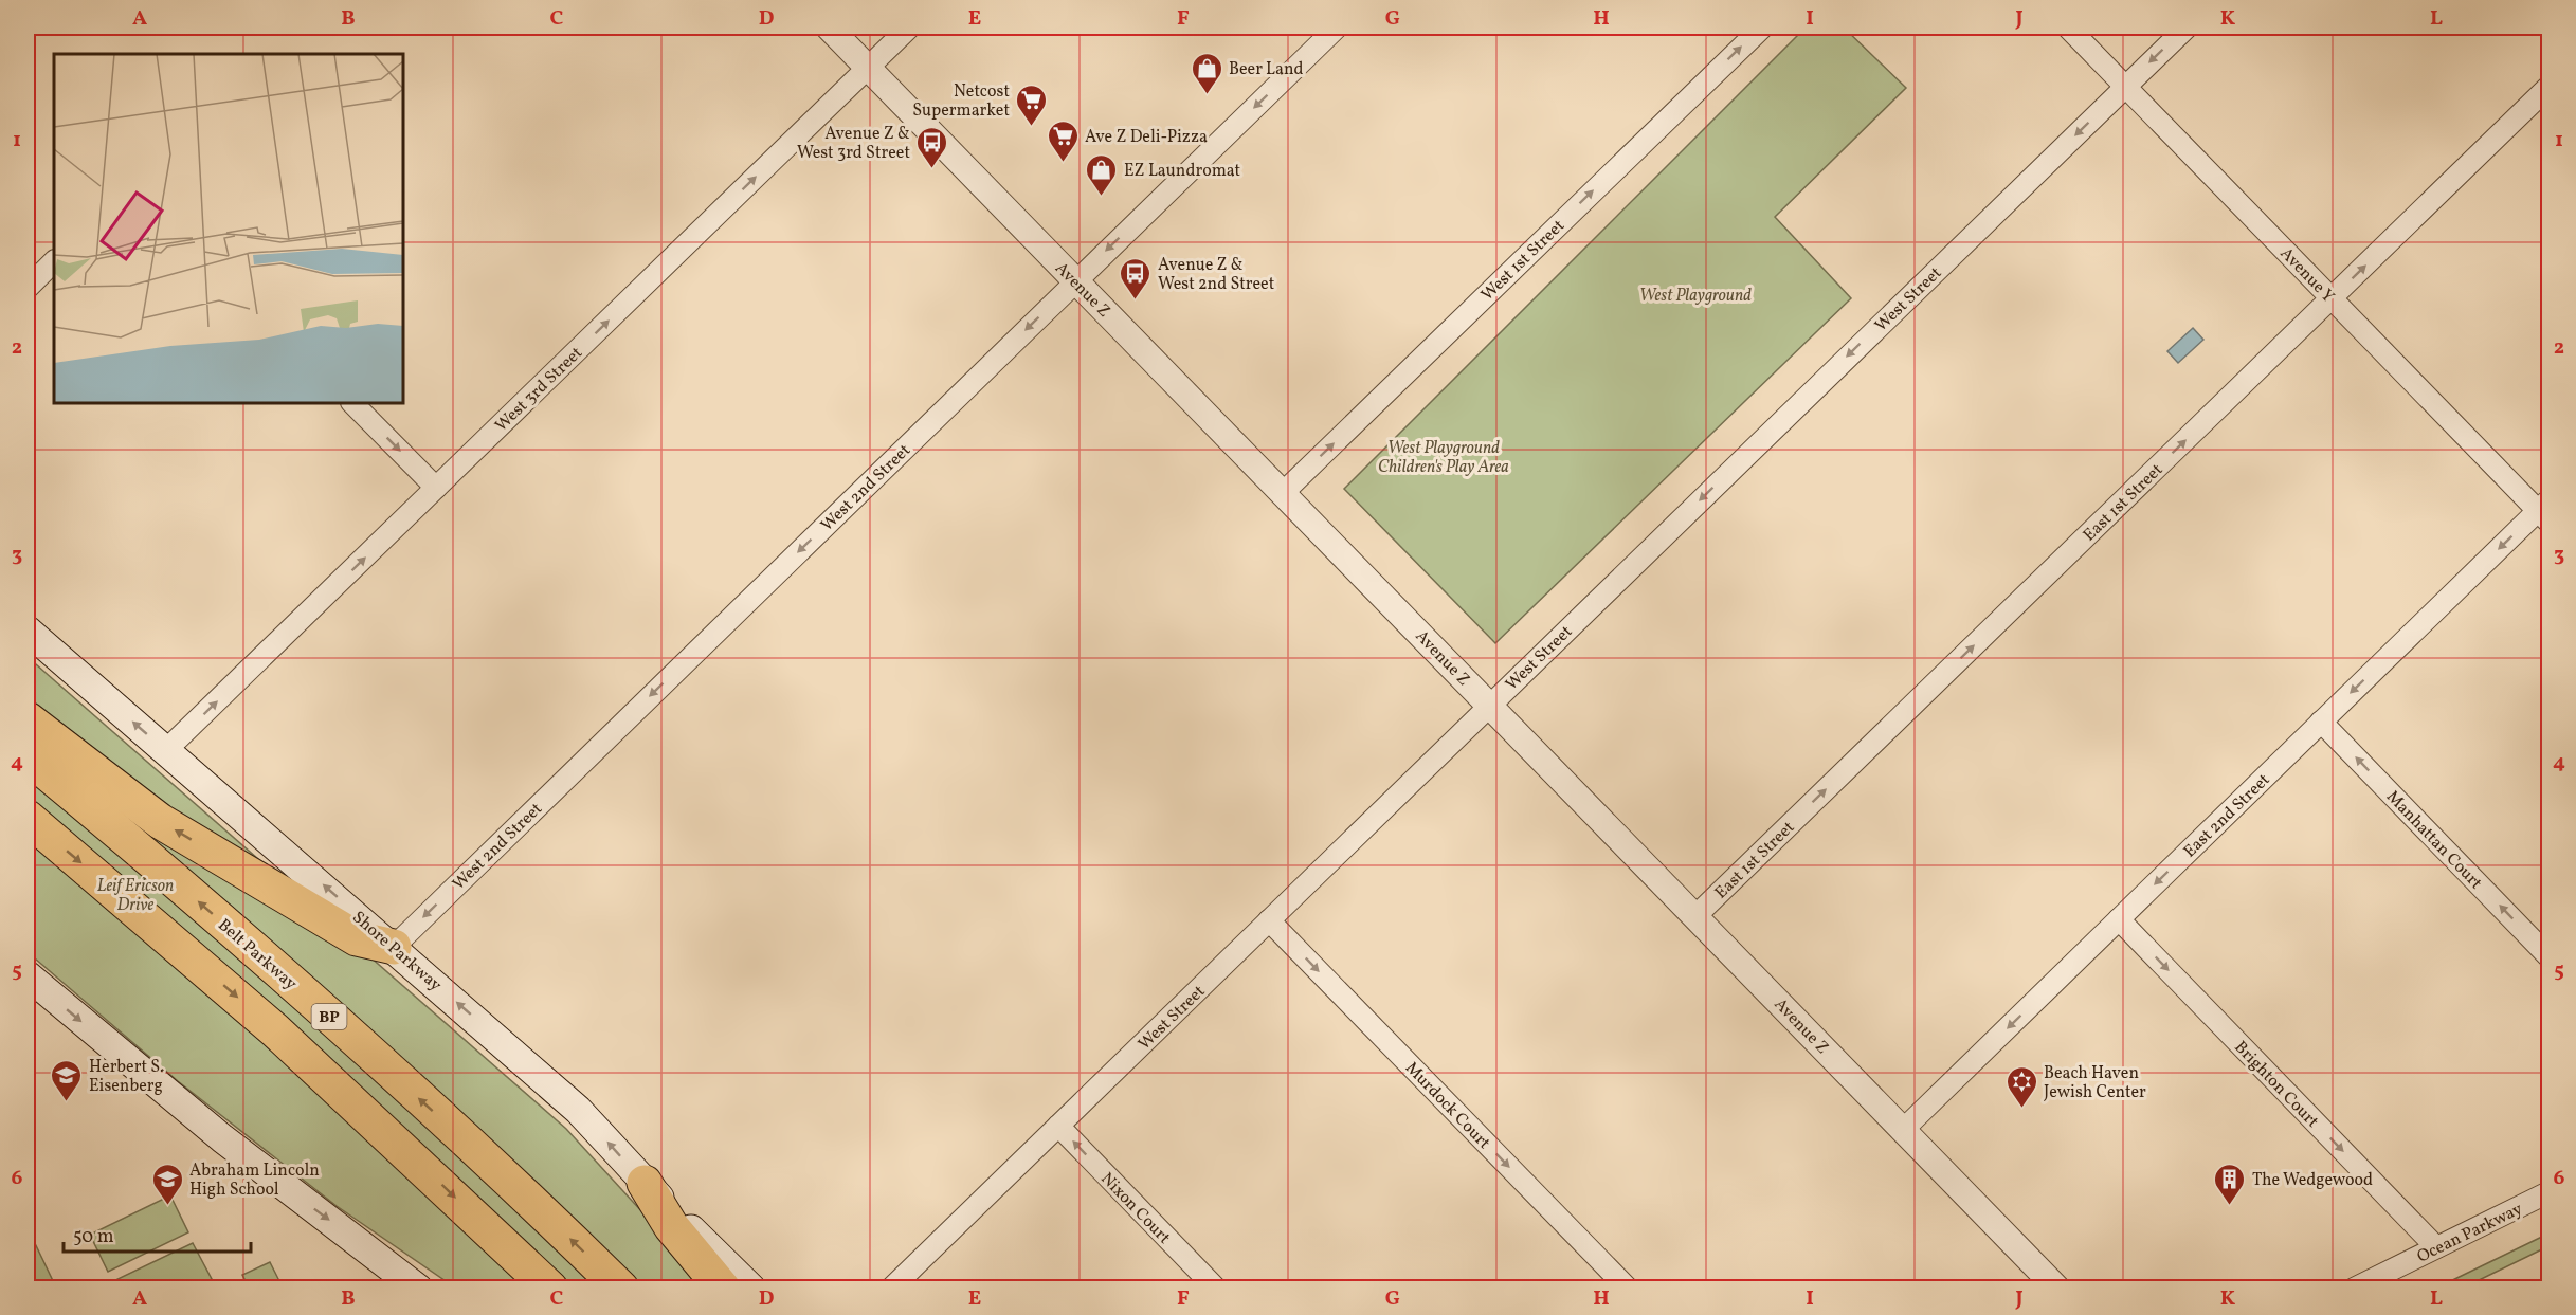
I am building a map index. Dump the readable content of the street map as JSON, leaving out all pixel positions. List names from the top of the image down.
{
  "streets": {
    "highway": ["Belt Parkway", "BP"],
    "main road": ["Shore Parkway"],
    "street": [
      "West 1st Street",
      "Avenue Y",
      "Avenue Z",
      "West Street",
      "West 3rd Street",
      "West 2nd Street",
      "East 1st Street",
      "East 2nd Street",
      "Manhattan Court",
      "Brighton Court",
      "Murdock Court",
      "Nixon Court",
      "Ocean Parkway"
    ]
  },
  "crossings": [
    ["West 1st Street", "Avenue Z"],
    ["Avenue Y", "West Street"],
    ["Avenue Y", "East 1st Street"],
    ["Avenue Y", "East 2nd Street"],
    ["Avenue Z", "West Street"],
    ["Avenue Z", "West 3rd Street"],
    ["Avenue Z", "West 2nd Street"],
    ["Avenue Z", "East 1st Street"],
    ["Avenue Z", "East 2nd Street"],
    ["West Street", "Murdock Court"],
    ["West Street", "Nixon Court"],
    ["West 3rd Street", "Shore Parkway"],
    ["West 2nd Street", "Shore Parkway"],
    ["East 2nd Street", "Manhattan Court"],
    ["East 2nd Street", "Brighton Court"],
    ["Brighton Court", "Ocean Parkway"]
  ],
  "one_way": [
    "West 1st Street",
    "West Street",
    "West 3rd Street",
    "West 2nd Street",
    "East 1st Street",
    "East 2nd Street",
    "Manhattan Court",
    "Brighton Court",
    "Murdock Court",
    "Nixon Court"
  ],
  "parks": ["West Playground", "West Playground Children's Play Area", "Leif Ericson Drive"],
  "places": {
    "shop": ["Beer Land", "EZ Laundromat"],
    "supermarket": ["Netcost Supermarket", "Ave Z Deli-Pizza"],
    "bus stop": ["Avenue Z & West 3rd Street", "Avenue Z & West 2nd Street"],
    "school or university": ["Herbert S. Eisenberg", "Abraham Lincoln High School"],
    "synagogue": ["Beach Haven Jewish Center"],
    "building": ["The Wedgewood"]
  },
  "scale_bar": "50 m",
  "grid": {
    "columns": [
      "A",
      "B",
      "C",
      "D",
      "E",
      "F",
      "G",
      "H",
      "I",
      "J",
      "K",
      "L"
    ],
    "rows": [
      "1",
      "2",
      "3",
      "4",
      "5",
      "6"
    ]
  }
}
